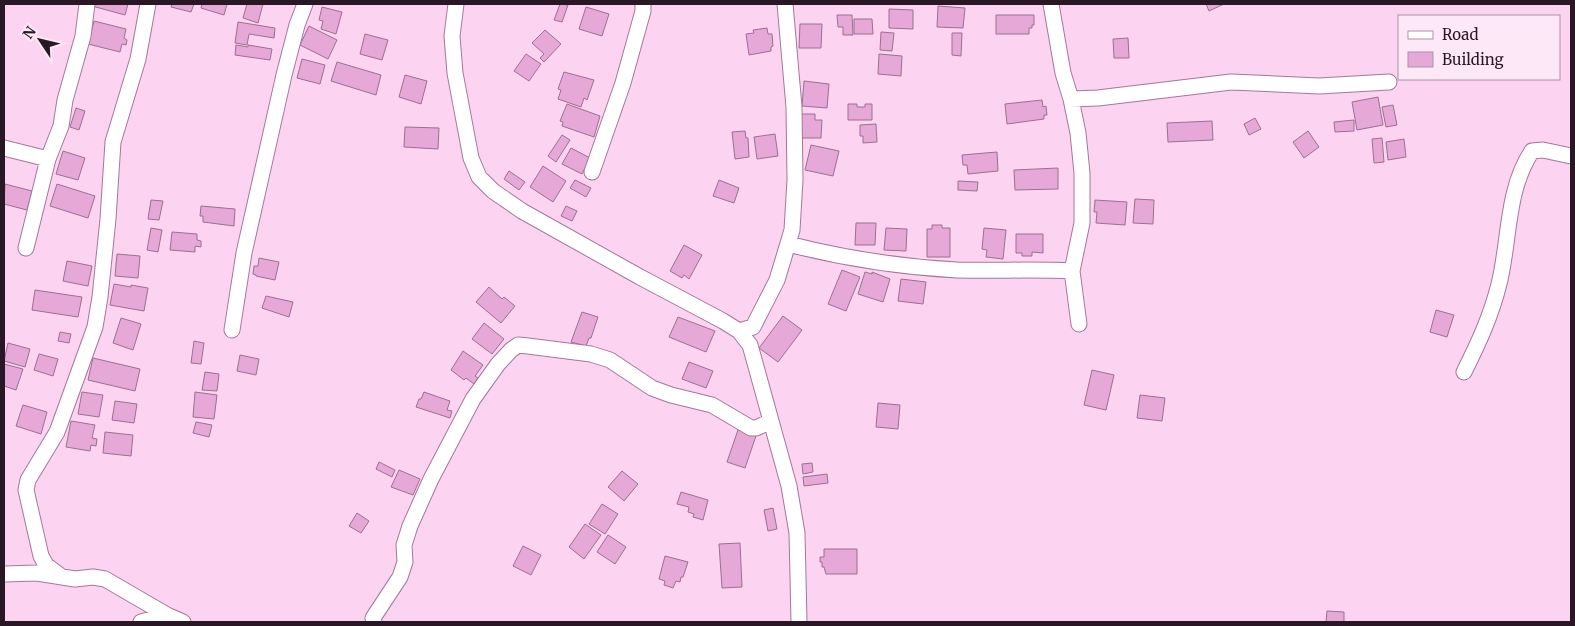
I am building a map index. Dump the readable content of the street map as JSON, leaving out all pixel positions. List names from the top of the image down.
{
  "legend": ["Road", "Building"],
  "north": "top left"
}
